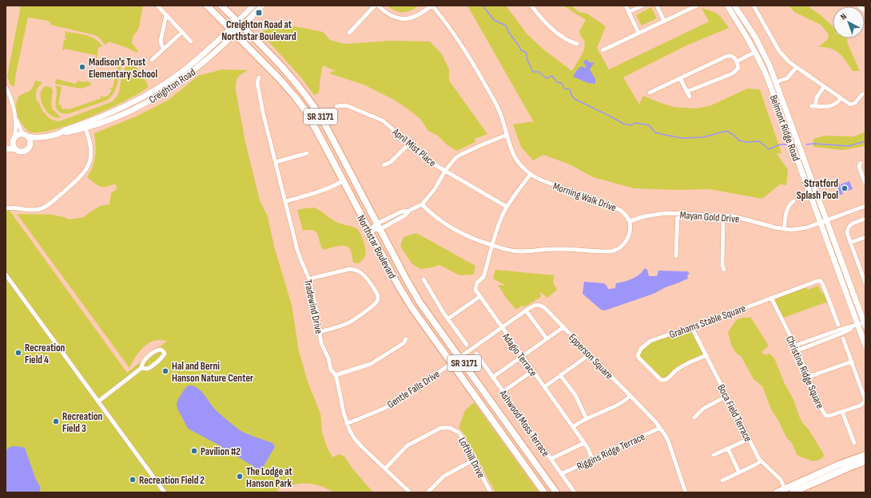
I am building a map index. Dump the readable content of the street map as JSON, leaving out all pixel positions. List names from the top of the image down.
{
  "streets": {
    "main road": [
      "Creighton Road",
      "SR 3171",
      "Belmont Ridge Road",
      "Northstar Boulevard"
    ],
    "street": [
      "April Mist Place",
      "Morning Walk Drive",
      "Mayan Gold Drive",
      "Tradewind Drive",
      "Grahams Stable Square",
      "Adagio Terrace",
      "Epperson Square",
      "Christina Ridge Square",
      "Gentle Falls Drive",
      "Boca Field Terrace",
      "Ashwood Moss Terrace",
      "Riggins Ridge Terrace",
      "Lofthill Drive"
    ]
  },
  "crossings": [
    ["Creighton Road", "Northstar Boulevard"],
    ["Belmont Ridge Road", "Mayan Gold Drive"],
    ["Morning Walk Drive", "Mayan Gold Drive"],
    ["Northstar Boulevard", "Epperson Square"],
    ["Northstar Boulevard", "Gentle Falls Drive"],
    ["Tradewind Drive", "Gentle Falls Drive"],
    ["Tradewind Drive", "Lofthill Drive"],
    ["Grahams Stable Square", "Christina Ridge Square"],
    ["Grahams Stable Square", "Boca Field Terrace"],
    ["Adagio Terrace", "Epperson Square"],
    ["Adagio Terrace", "Riggins Ridge Terrace"],
    ["Epperson Square", "Gentle Falls Drive"],
    ["Epperson Square", "Riggins Ridge Terrace"],
    ["Ashwood Moss Terrace", "Riggins Ridge Terrace"]
  ],
  "places": {
    "transit": ["Creighton Road at Northstar Boulevard"],
    "other": [
      "Madison's Trust Elementary School",
      "Stratford Splash Pool",
      "Recreation Field 4",
      "Hal and Berni Hanson Nature Center",
      "Recreation Field 3",
      "Pavilion #2",
      "The Lodge at Hanson Park",
      "Recreation Field 2"
    ]
  },
  "north": "top left"
}
